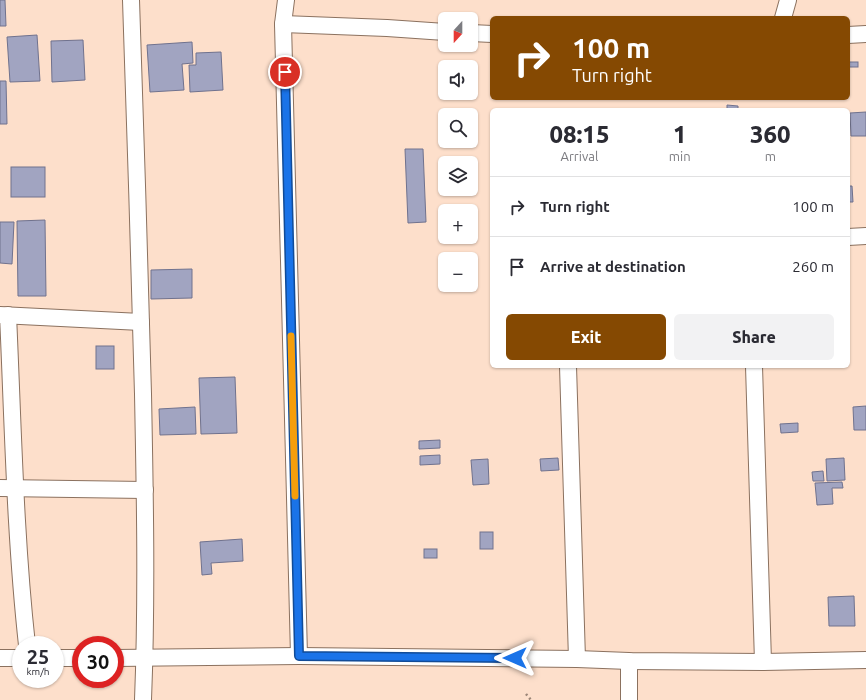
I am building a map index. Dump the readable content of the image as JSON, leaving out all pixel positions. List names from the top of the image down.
{
  "north": "bottom",
  "page": {
    "map_buttons": ["+", "−"],
    "turn": ["100 m", "Turn right"],
    "eta": [
      "08:15",
      "Arrival",
      "1",
      "min",
      "360",
      "m"
    ],
    "list": [
      {
        "name": "Turn right",
        "value": "100 m"
      },
      {
        "name": "Arrive at destination",
        "value": "260 m"
      }
    ],
    "buttons": ["Exit", "Share"],
    "speed": "25 km/h",
    "limit": "30"
  }
}
